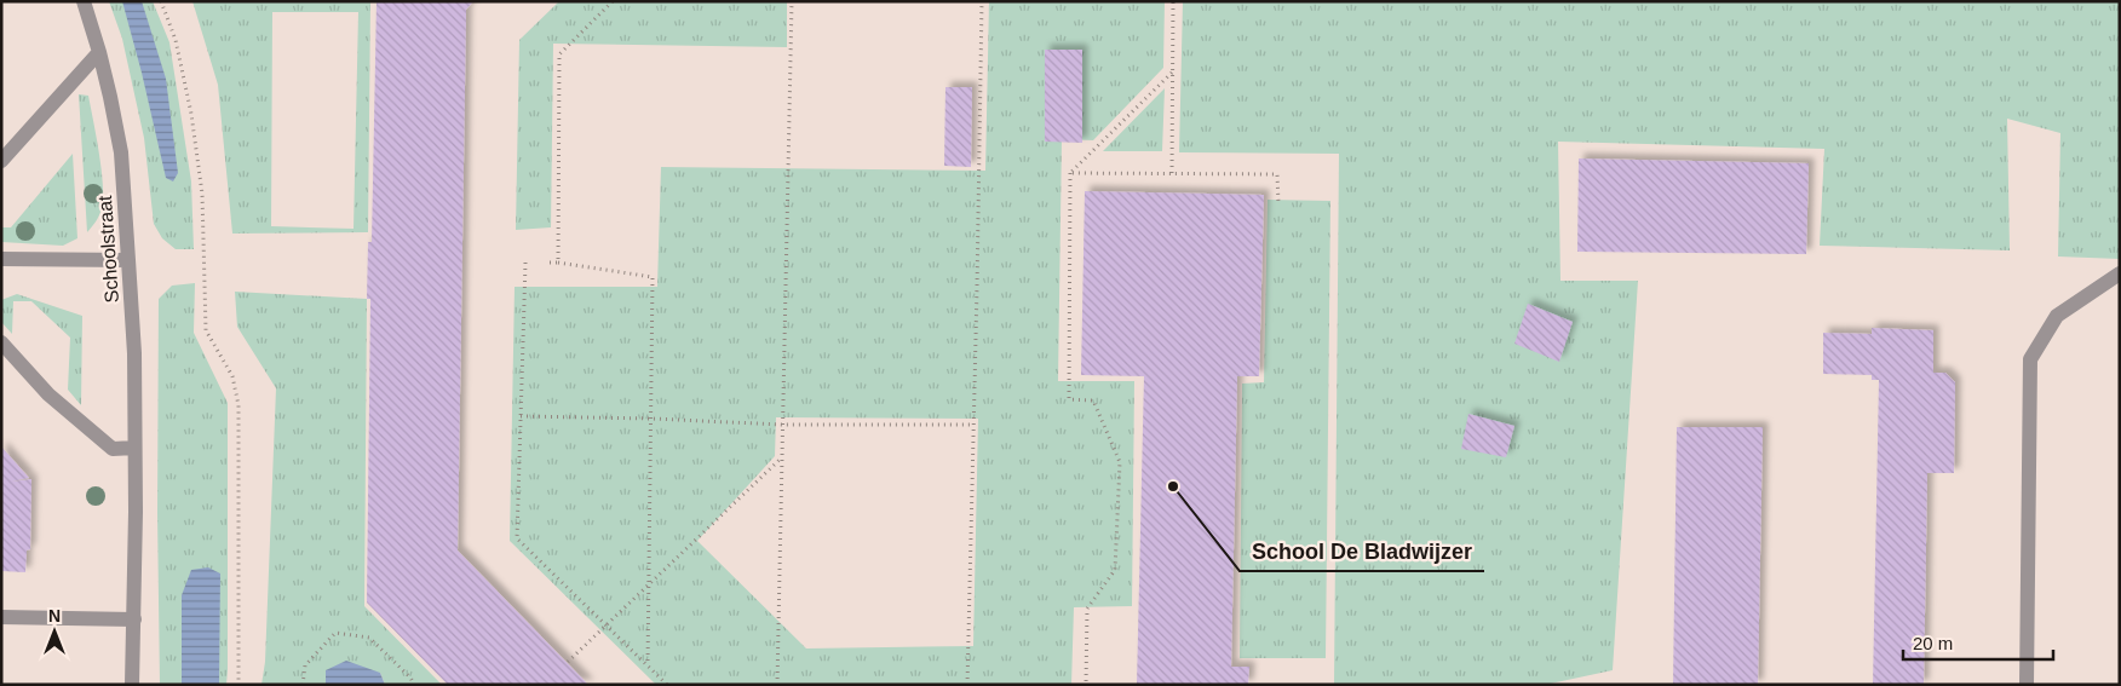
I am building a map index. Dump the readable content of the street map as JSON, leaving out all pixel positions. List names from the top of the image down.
{
  "streets": {
    "street": ["Schoolstraat"]
  },
  "places": ["School De Bladwijzer"],
  "scale_bar": "20 m",
  "north": "top"
}
